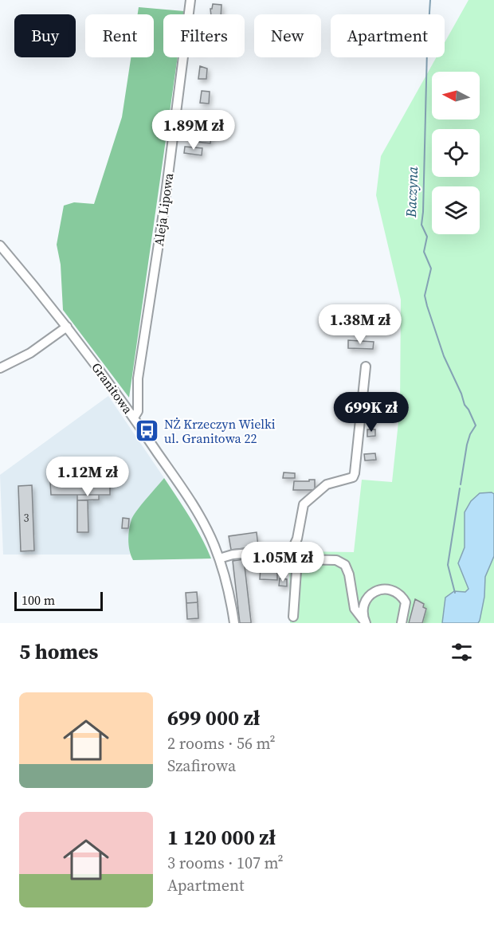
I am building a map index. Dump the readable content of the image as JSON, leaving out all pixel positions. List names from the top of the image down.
{
  "streets": {
    "street": ["Aleja Lipowa", "Granitowa"]
  },
  "crossings": [
    ["Aleja Lipowa", "Granitowa"]
  ],
  "water": ["Baczyna"],
  "places": {
    "bus stop": ["NŻ Krzeczyn Wielki ul. Granitowa 22"]
  },
  "house_numbers": ["3"],
  "scale_bar": "100 m",
  "north": "left",
  "page": {
    "chip": [
      "Buy",
      "Rent",
      "Filters",
      "New",
      "Apartment"
    ],
    "price": [
      "1.89M zł",
      "1.38M zł",
      "699K zł",
      "1.12M zł",
      "1.05M zł"
    ],
    "scale": "100 m",
    "heading": "5 homes",
    "list": [
      {
        "name": "699 000 zł",
        "note": "2 rooms · 56 m² · Szafirowa"
      },
      {
        "name": "1 120 000 zł",
        "note": "3 rooms · 107 m² · Apartment"
      }
    ]
  }
}
